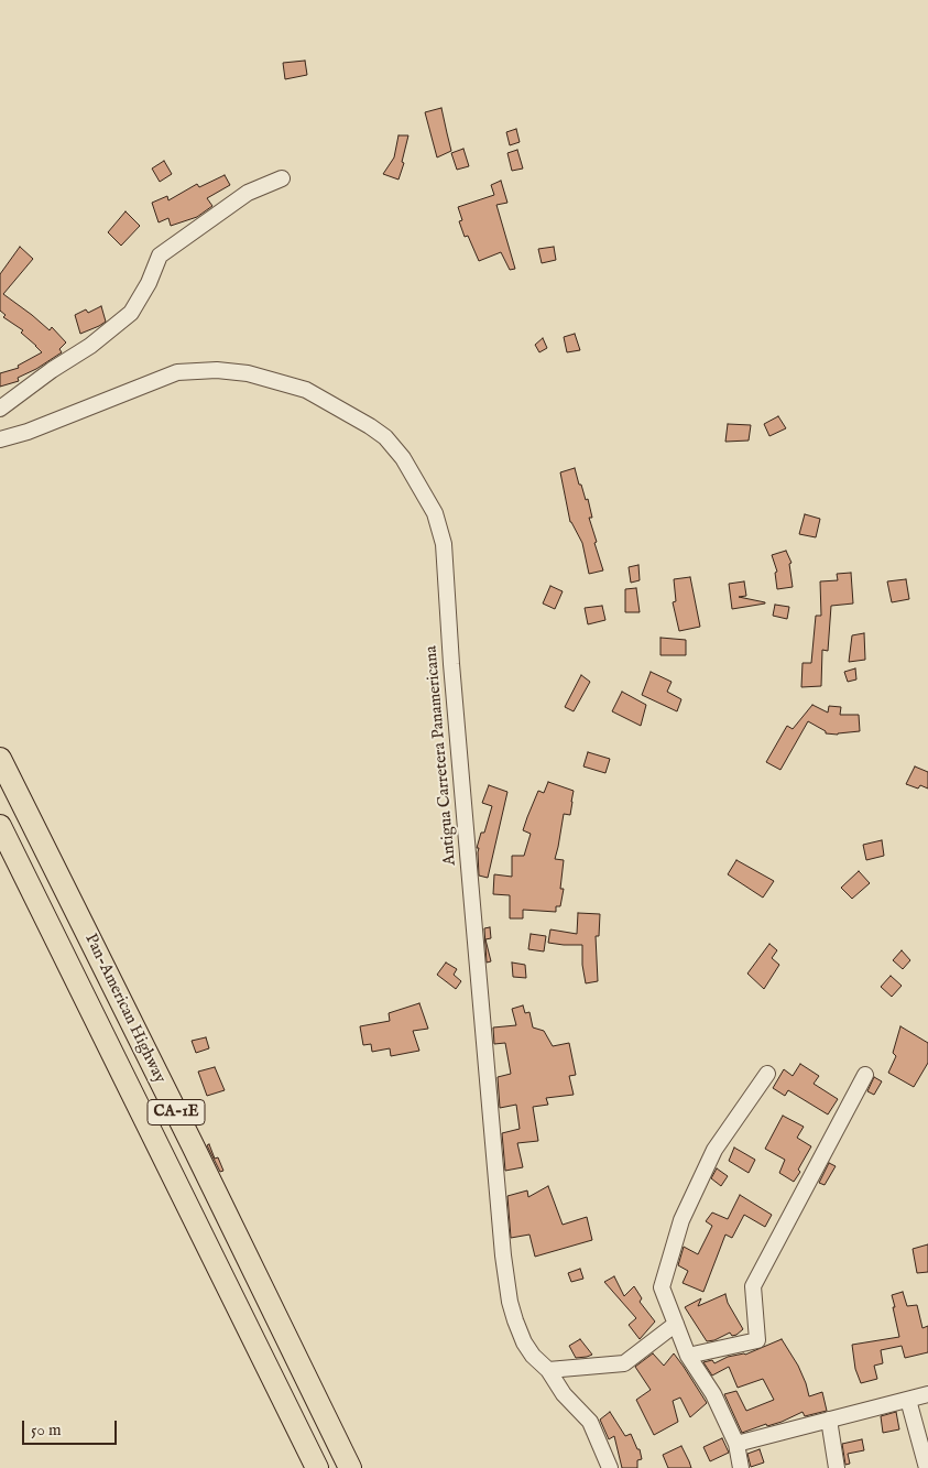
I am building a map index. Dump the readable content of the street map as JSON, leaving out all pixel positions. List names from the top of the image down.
{
  "streets": {
    "highway": ["Pan-American Highway", "CA-1E"],
    "street": ["Antigua Carretera Panamericana"]
  },
  "scale_bar": "50 m"
}
